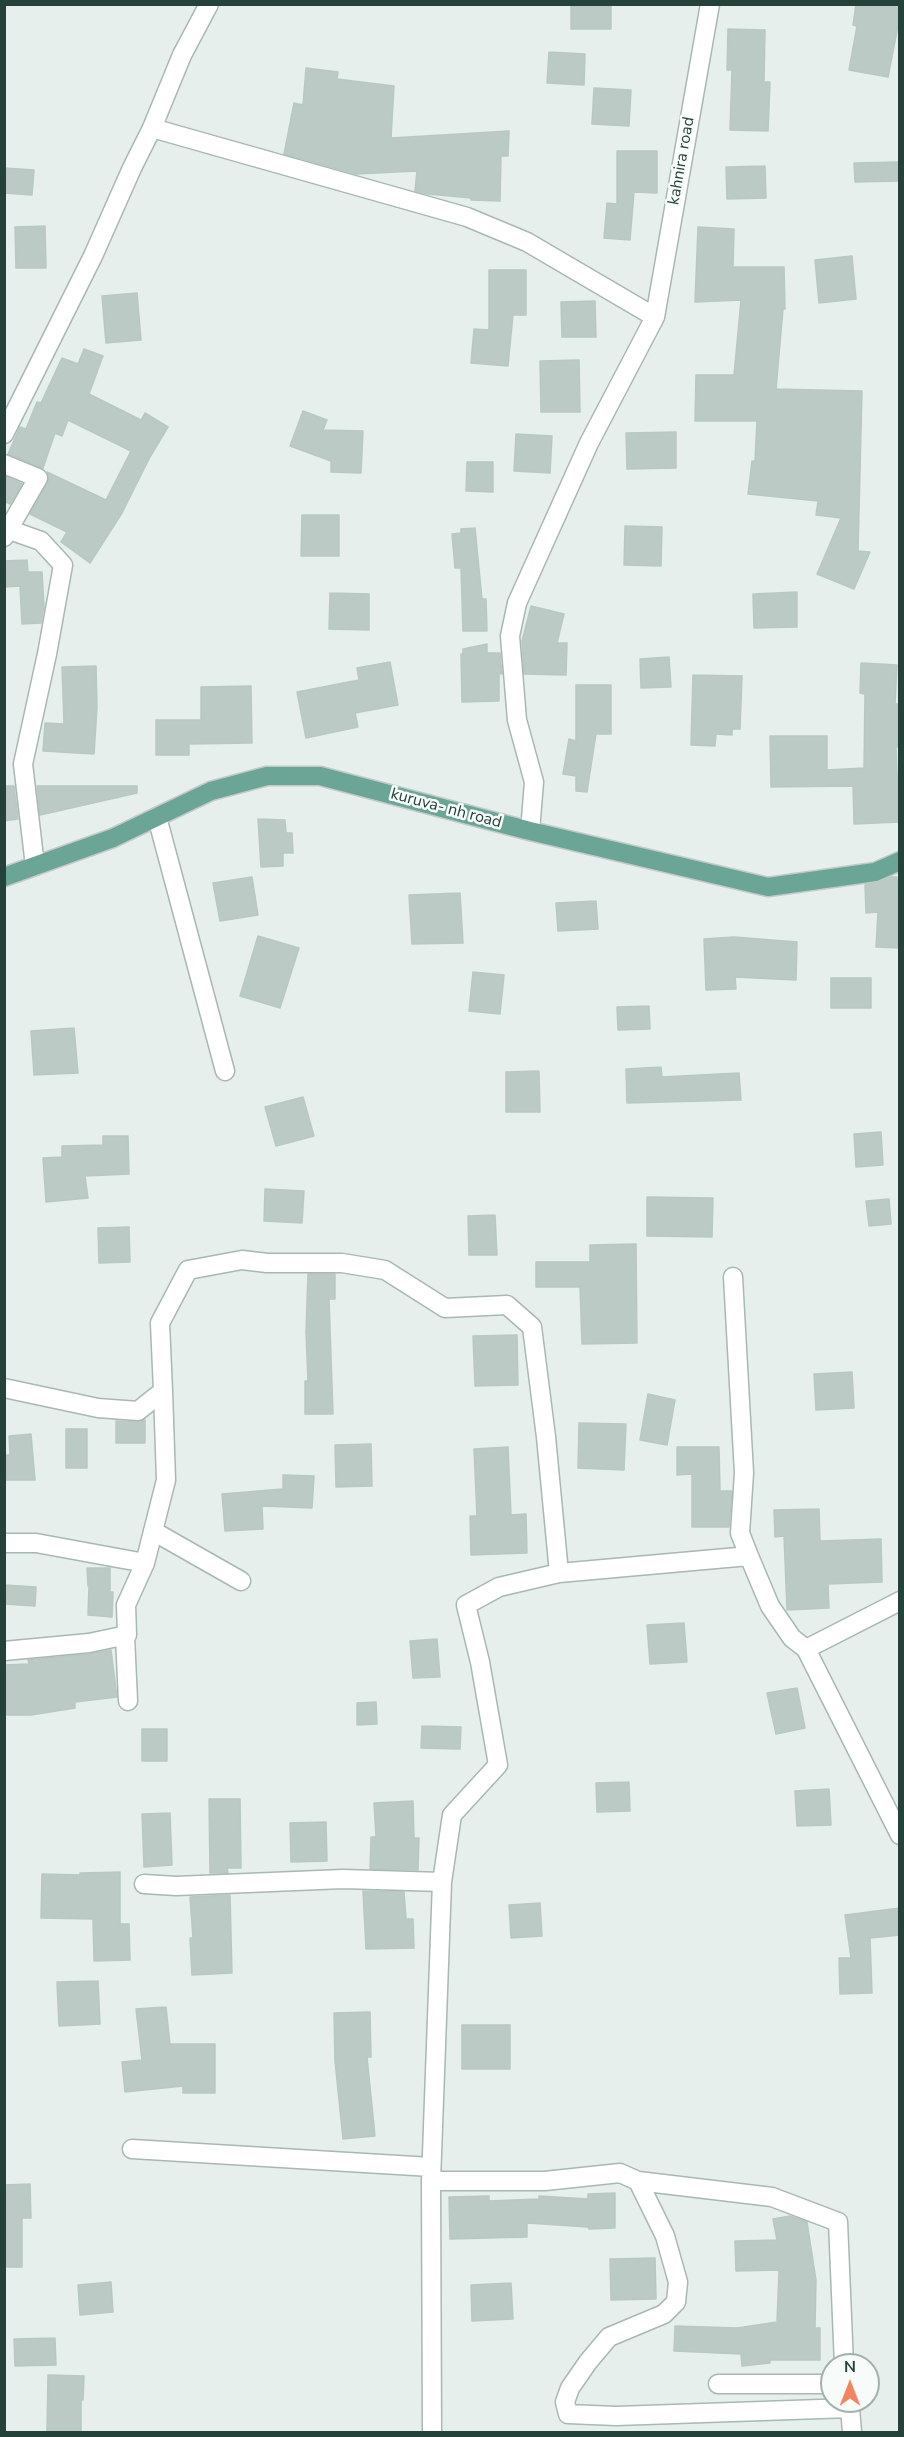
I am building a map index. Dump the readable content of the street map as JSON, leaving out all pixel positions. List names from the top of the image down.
{
  "streets": {
    "main road": ["kuruva- nh road"],
    "street": ["kahnira road"]
  },
  "crossings": [
    ["kahnira road", "kuruva- nh road"]
  ],
  "north": "top"
}
